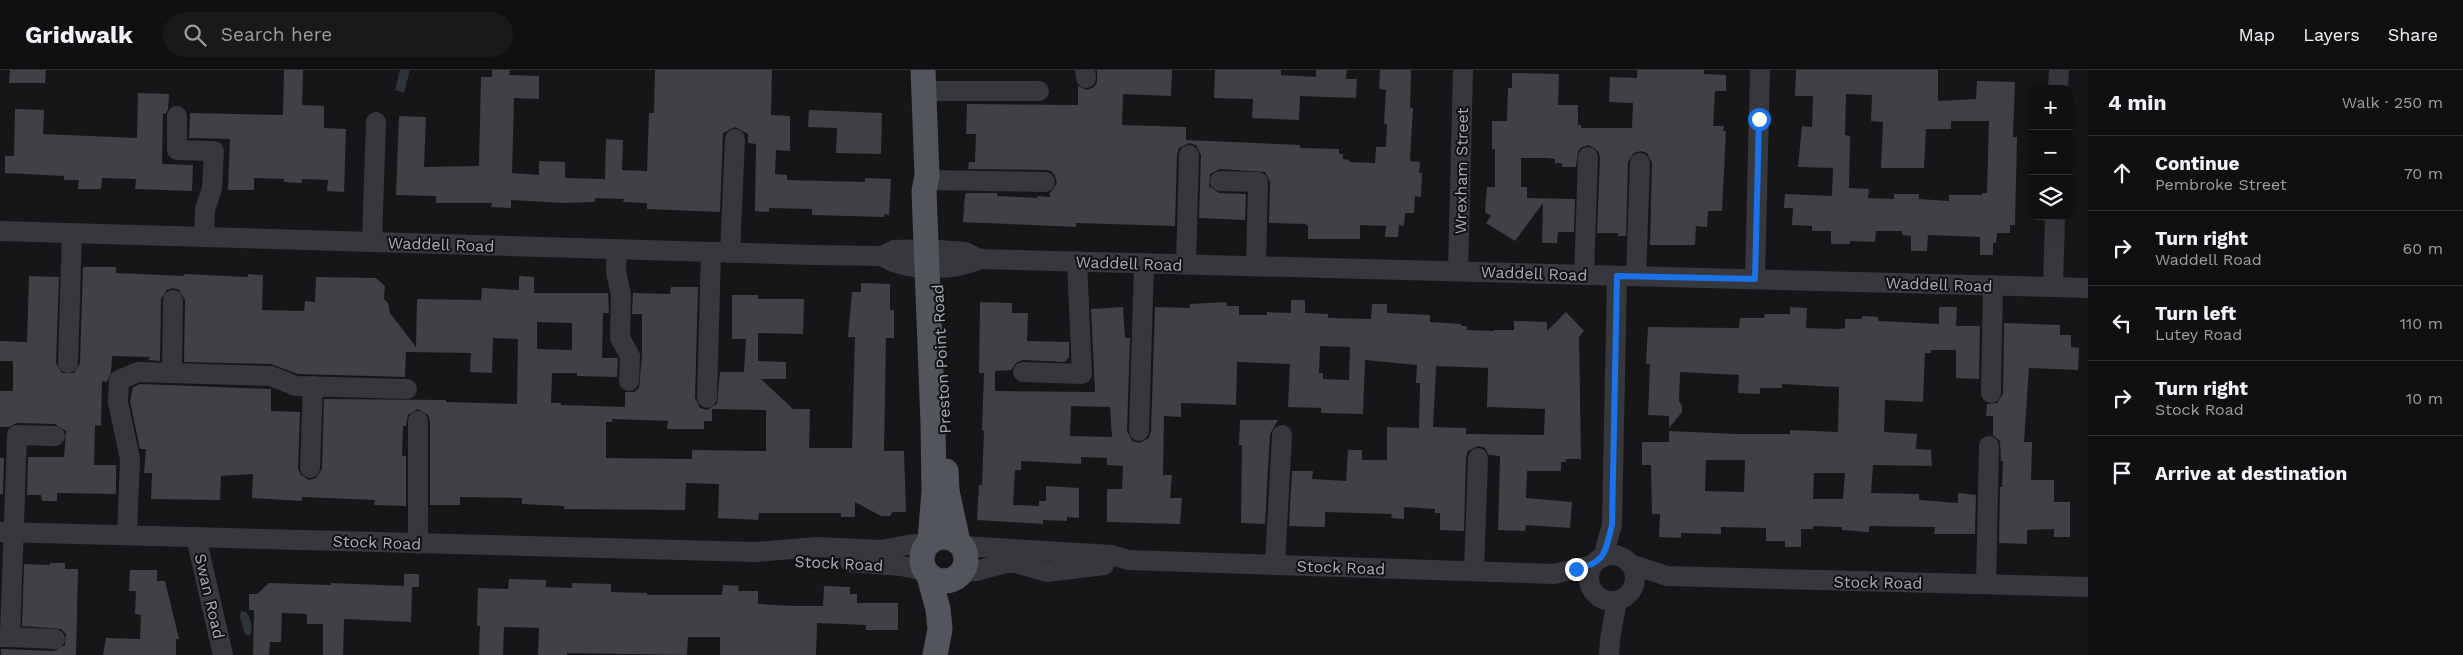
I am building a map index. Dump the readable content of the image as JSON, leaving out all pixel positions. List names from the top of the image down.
{
  "streets": {
    "main road": ["Preston Point Road", "Stock Road"],
    "street": ["Wrexham Street", "Waddell Road", "Swan Road"]
  },
  "crossings": [
    ["Wrexham Street", "Waddell Road"],
    ["Waddell Road", "Preston Point Road"],
    ["Preston Point Road", "Stock Road"],
    ["Stock Road", "Swan Road"]
  ],
  "page": {
    "header": "Gridwalk",
    "search": "Search here",
    "nav": ["Map", "Layers", "Share"],
    "heading": ["4 min", "Walk · 250 m"],
    "map_buttons": ["+", "−"],
    "list": [
      ["Continue", "Pembroke Street", "70 m"],
      ["Turn right", "Waddell Road", "60 m"],
      ["Turn left", "Lutey Road", "110 m"],
      ["Turn right", "Stock Road", "10 m"],
      "Arrive at destination"
    ]
  }
}
